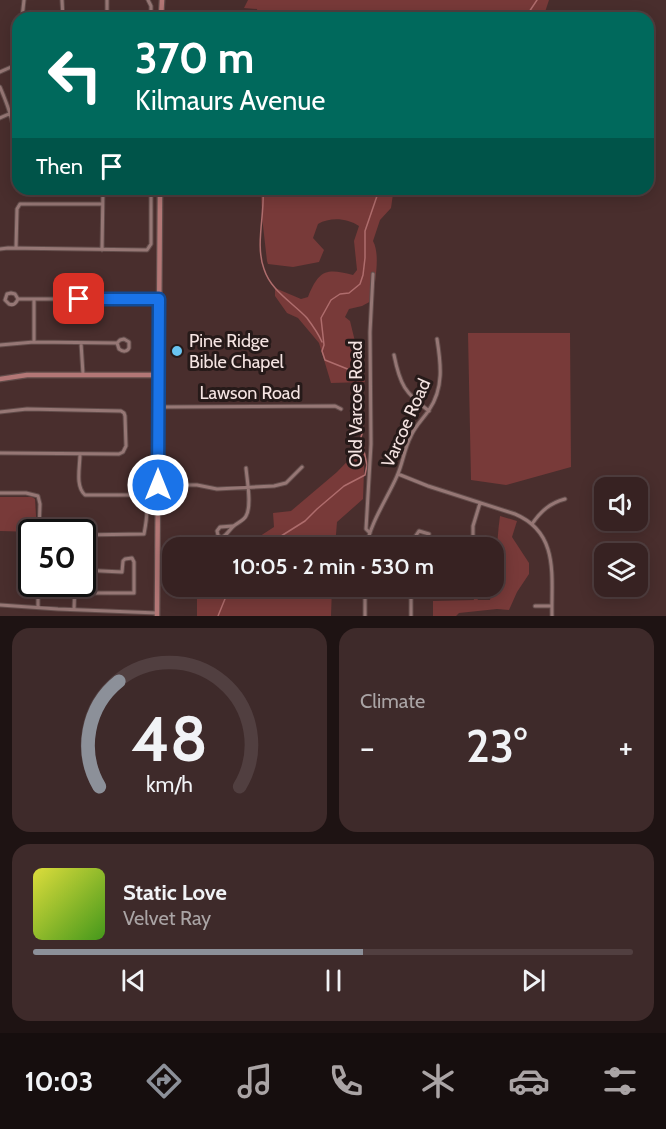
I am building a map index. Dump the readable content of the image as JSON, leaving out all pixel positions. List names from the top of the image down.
{
  "streets": {
    "street": ["Lawson Road", "Old Varcoe Road", "Varcoe Road"]
  },
  "crossings": [
    ["Old Varcoe Road", "Varcoe Road"]
  ],
  "places": ["Pine Ridge Bible Chapel"],
  "page": {
    "turn": ["370 m", "Kilmaurs Avenue"],
    "then": "Then",
    "limit": "50",
    "trip": "10:05 · 2 min · 530 m",
    "tile": "Climate",
    "heat": ["−", "23°", "+"],
    "song": ["Static Love", "Velvet Ray"],
    "tabs": "10:03",
    "gauge": ["48", "km/h"]
  }
}
